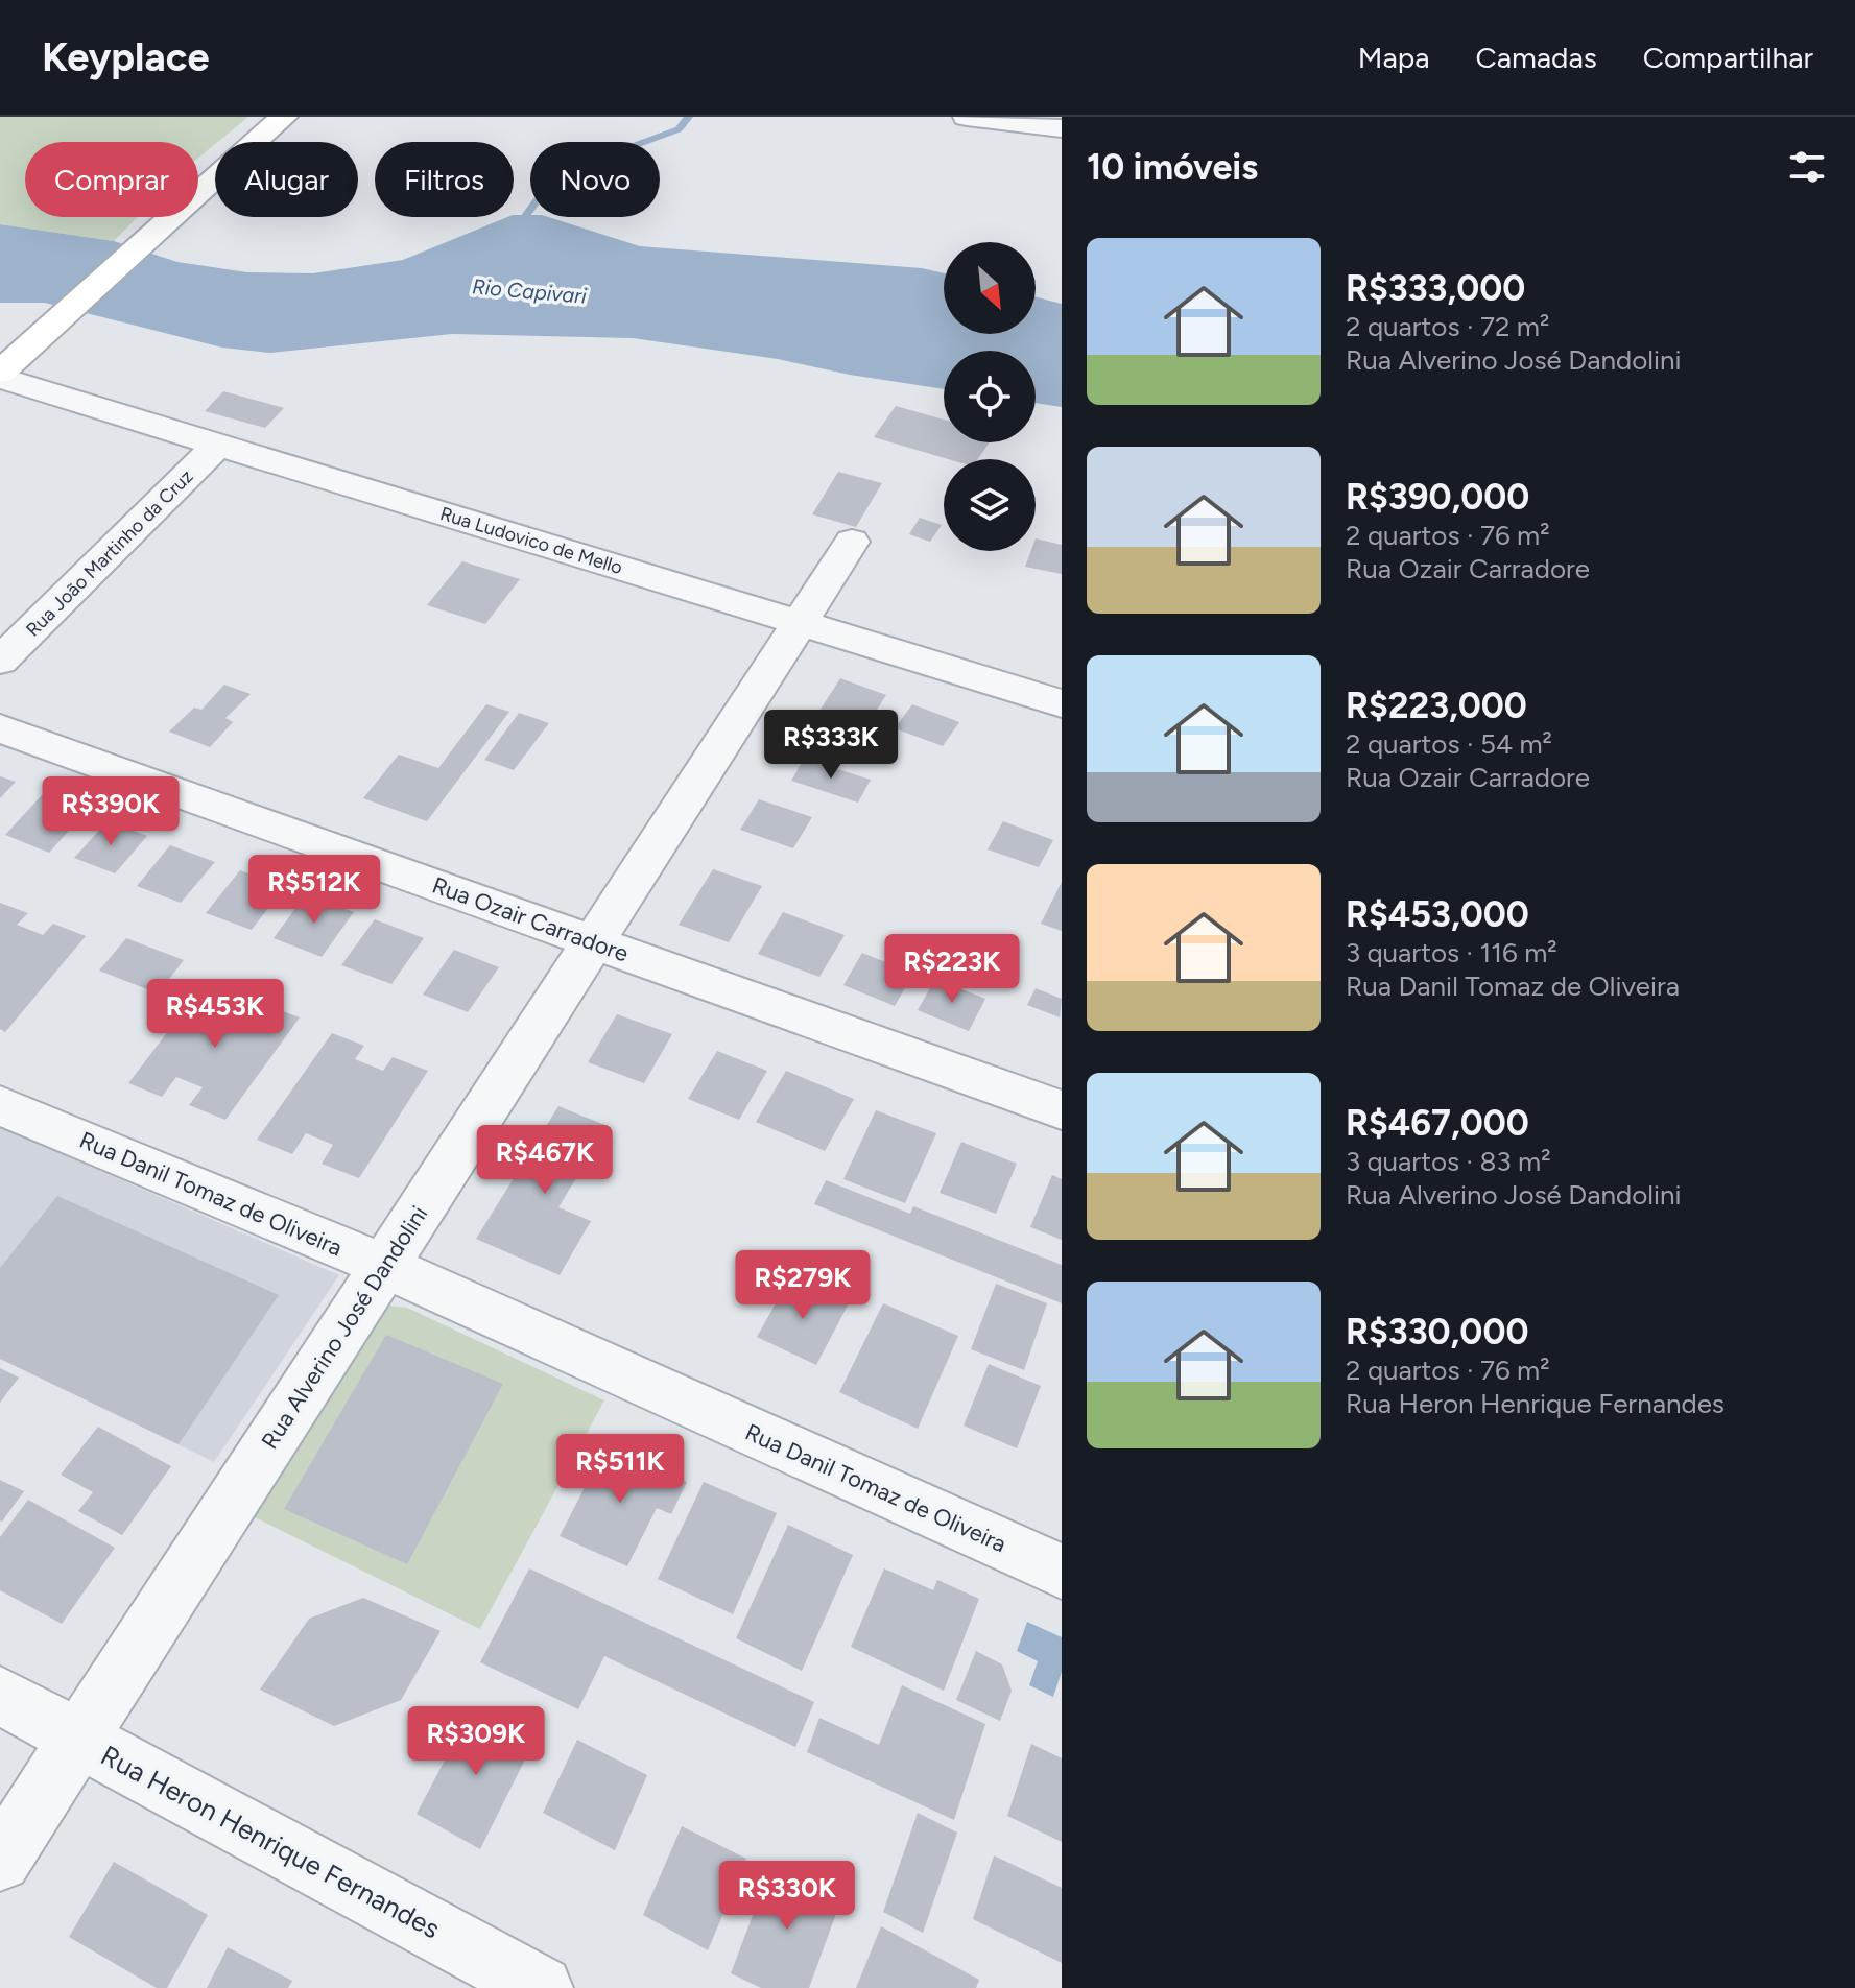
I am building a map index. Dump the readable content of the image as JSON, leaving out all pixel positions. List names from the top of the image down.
{
  "streets": {
    "street": [
      "Rua Ludovico de Mello",
      "Rua João Martinho da Cruz",
      "Rua Ozair Carradore",
      "Rua Danil Tomaz de Oliveira",
      "Rua Alverino José Dandolini",
      "Rua Heron Henrique Fernandes"
    ]
  },
  "crossings": [
    ["Rua Ludovico de Mello", "Rua João Martinho da Cruz"],
    ["Rua Ludovico de Mello", "Rua Alverino José Dandolini"],
    ["Rua Ozair Carradore", "Rua Alverino José Dandolini"],
    ["Rua Danil Tomaz de Oliveira", "Rua Alverino José Dandolini"],
    ["Rua Alverino José Dandolini", "Rua Heron Henrique Fernandes"]
  ],
  "water": ["Rio Capivari"],
  "north": "bottom right",
  "page": {
    "header": "Keyplace",
    "nav": ["Mapa", "Camadas", "Compartilhar"],
    "heading": "10 imóveis",
    "chip": [
      "Comprar",
      "Alugar",
      "Filtros",
      "Novo"
    ],
    "list": [
      {
        "name": "R$333,000",
        "note": "2 quartos · 72 m² · Rua Alverino José Dandolini"
      },
      {
        "name": "R$390,000",
        "note": "2 quartos · 76 m² · Rua Ozair Carradore"
      },
      {
        "name": "R$223,000",
        "note": "2 quartos · 54 m² · Rua Ozair Carradore"
      },
      {
        "name": "R$453,000",
        "note": "3 quartos · 116 m² · Rua Danil Tomaz de Oliveira"
      },
      {
        "name": "R$467,000",
        "note": "3 quartos · 83 m² · Rua Alverino José Dandolini"
      },
      {
        "name": "R$330,000",
        "note": "2 quartos · 76 m² · Rua Heron Henrique Fernandes"
      }
    ],
    "price": [
      "R$333K",
      "R$390K",
      "R$512K",
      "R$223K",
      "R$453K",
      "R$467K",
      "R$279K",
      "R$511K",
      "R$309K",
      "R$330K"
    ]
  }
}
